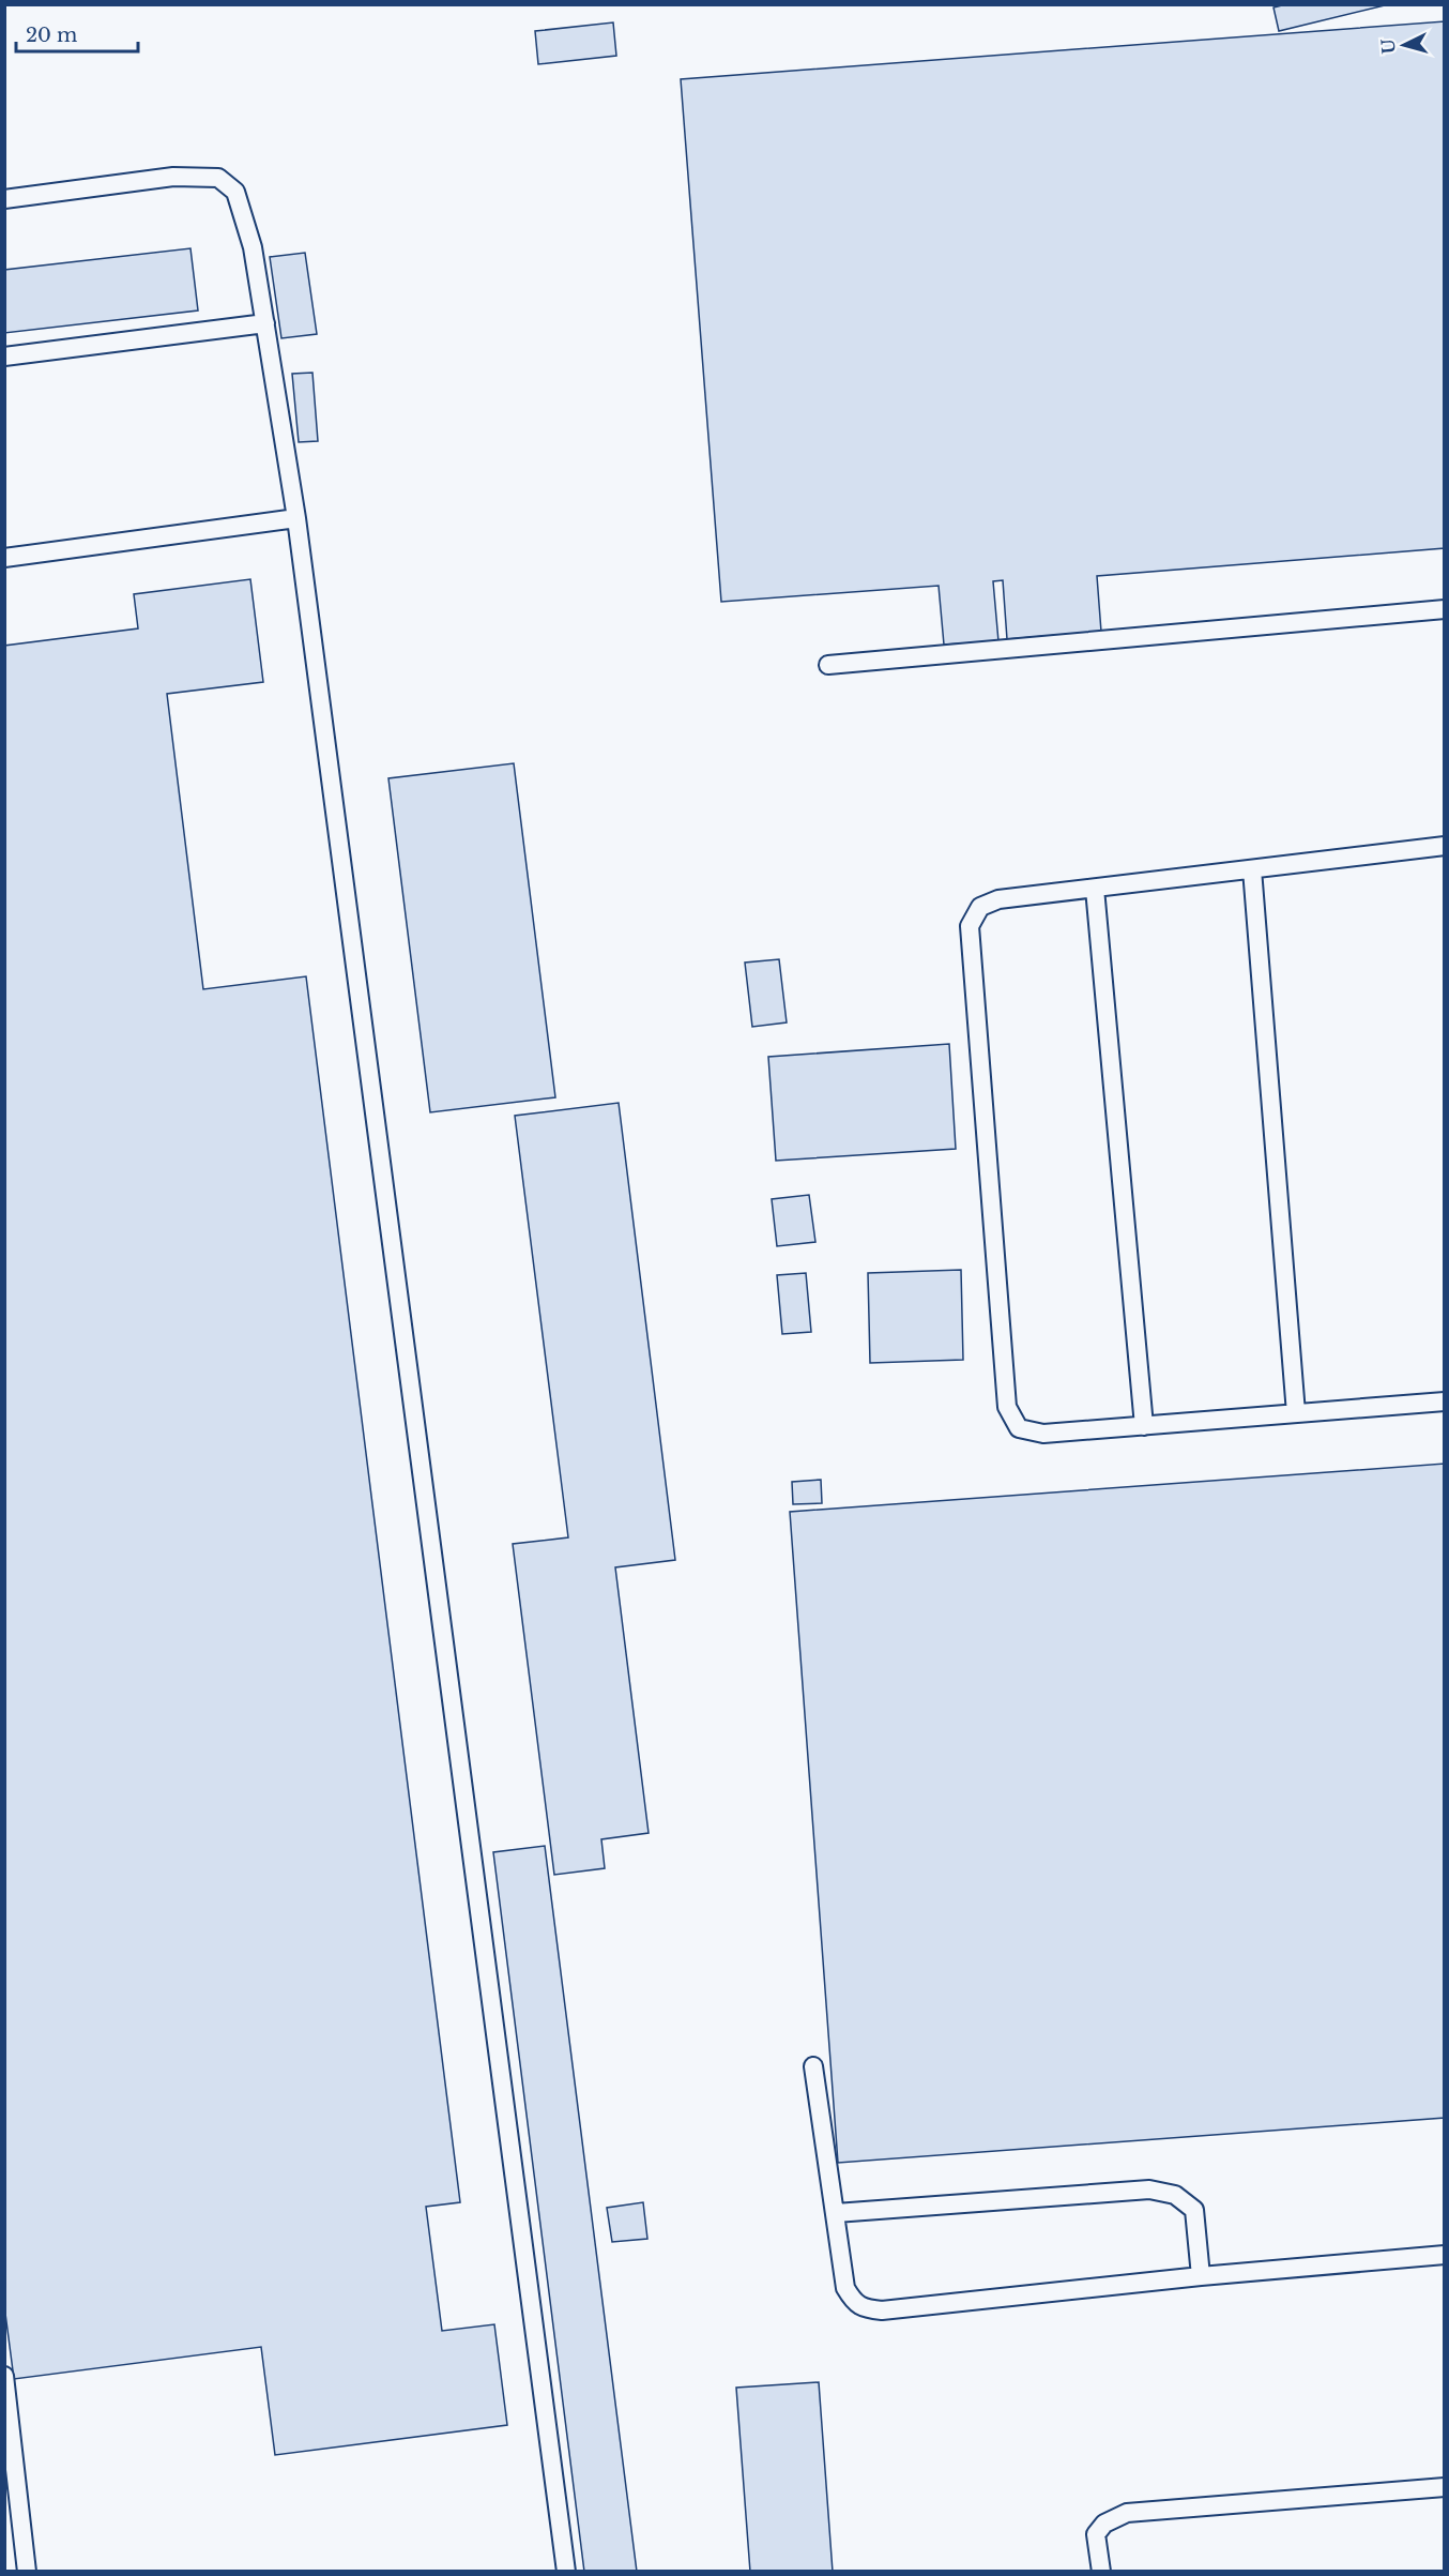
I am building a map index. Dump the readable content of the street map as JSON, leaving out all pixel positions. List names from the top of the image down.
{
  "scale_bar": "20 m",
  "north": "left"
}
